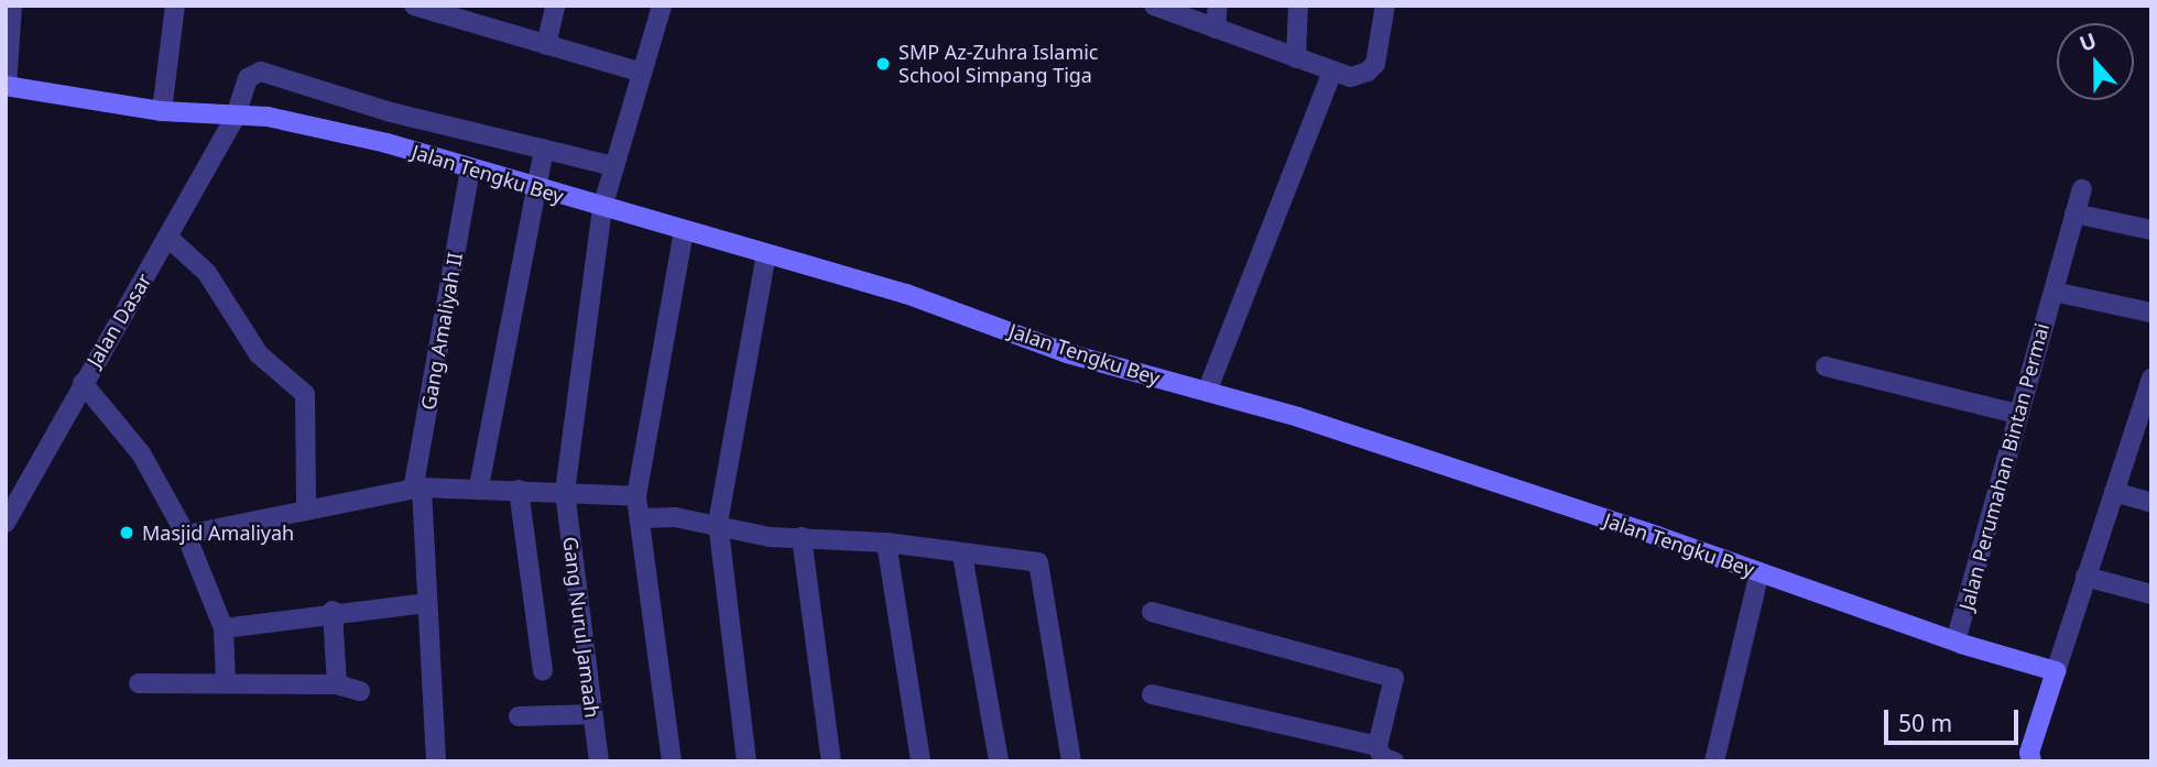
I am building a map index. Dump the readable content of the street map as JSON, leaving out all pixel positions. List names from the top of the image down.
{
  "streets": {
    "main road": ["Jalan Tengku Bey"],
    "street": [
      "Jalan Dasar",
      "Gang Amaliyah II",
      "Jalan Perumahan Bintan Permai",
      "Gang Nurul Jamaah"
    ]
  },
  "crossings": [
    ["Jalan Tengku Bey", "Jalan Dasar"],
    ["Jalan Tengku Bey", "Gang Amaliyah II"],
    ["Jalan Tengku Bey", "Jalan Perumahan Bintan Permai"],
    ["Jalan Tengku Bey", "Gang Nurul Jamaah"],
    ["Jalan Dasar", "Gang Nurul Jamaah"]
  ],
  "places": ["SMP Az-Zuhra Islamic School Simpang Tiga", "Masjid Amaliyah"],
  "scale_bar": "50 m",
  "north": "top"
}
